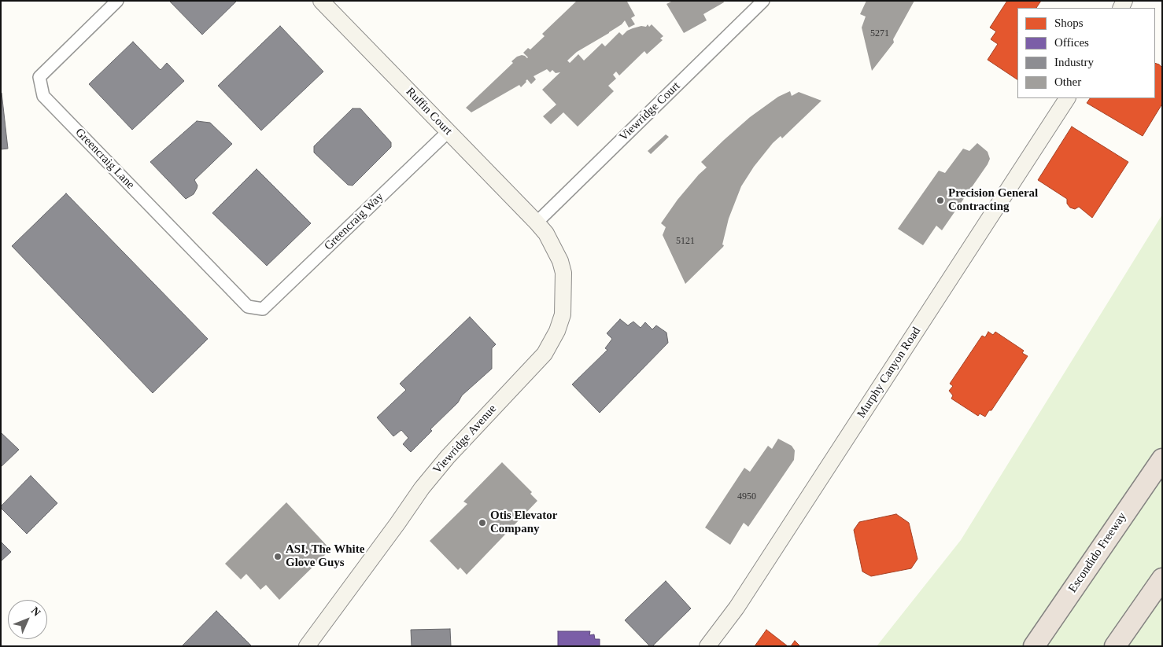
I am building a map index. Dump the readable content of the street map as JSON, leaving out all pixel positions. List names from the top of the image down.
{
  "streets": {
    "highway": ["Escondido Freeway"],
    "street": [
      "Ruffin Court",
      "Viewridge Court",
      "Greencraig Lane",
      "Greencraig Way",
      "Murphy Canyon Road",
      "Viewridge Avenue"
    ]
  },
  "crossings": [
    ["Ruffin Court", "Viewridge Court"],
    ["Ruffin Court", "Greencraig Way"],
    ["Ruffin Court", "Viewridge Avenue"],
    ["Viewridge Court", "Viewridge Avenue"],
    ["Greencraig Lane", "Greencraig Way"]
  ],
  "places": ["Precision General Contracting", "Otis Elevator Company", "ASI, The White Glove Guys"],
  "house_numbers": ["5271", "5121", "4950"],
  "legend": [
    "Shops",
    "Offices",
    "Industry",
    "Other"
  ],
  "north": "top right"
}
